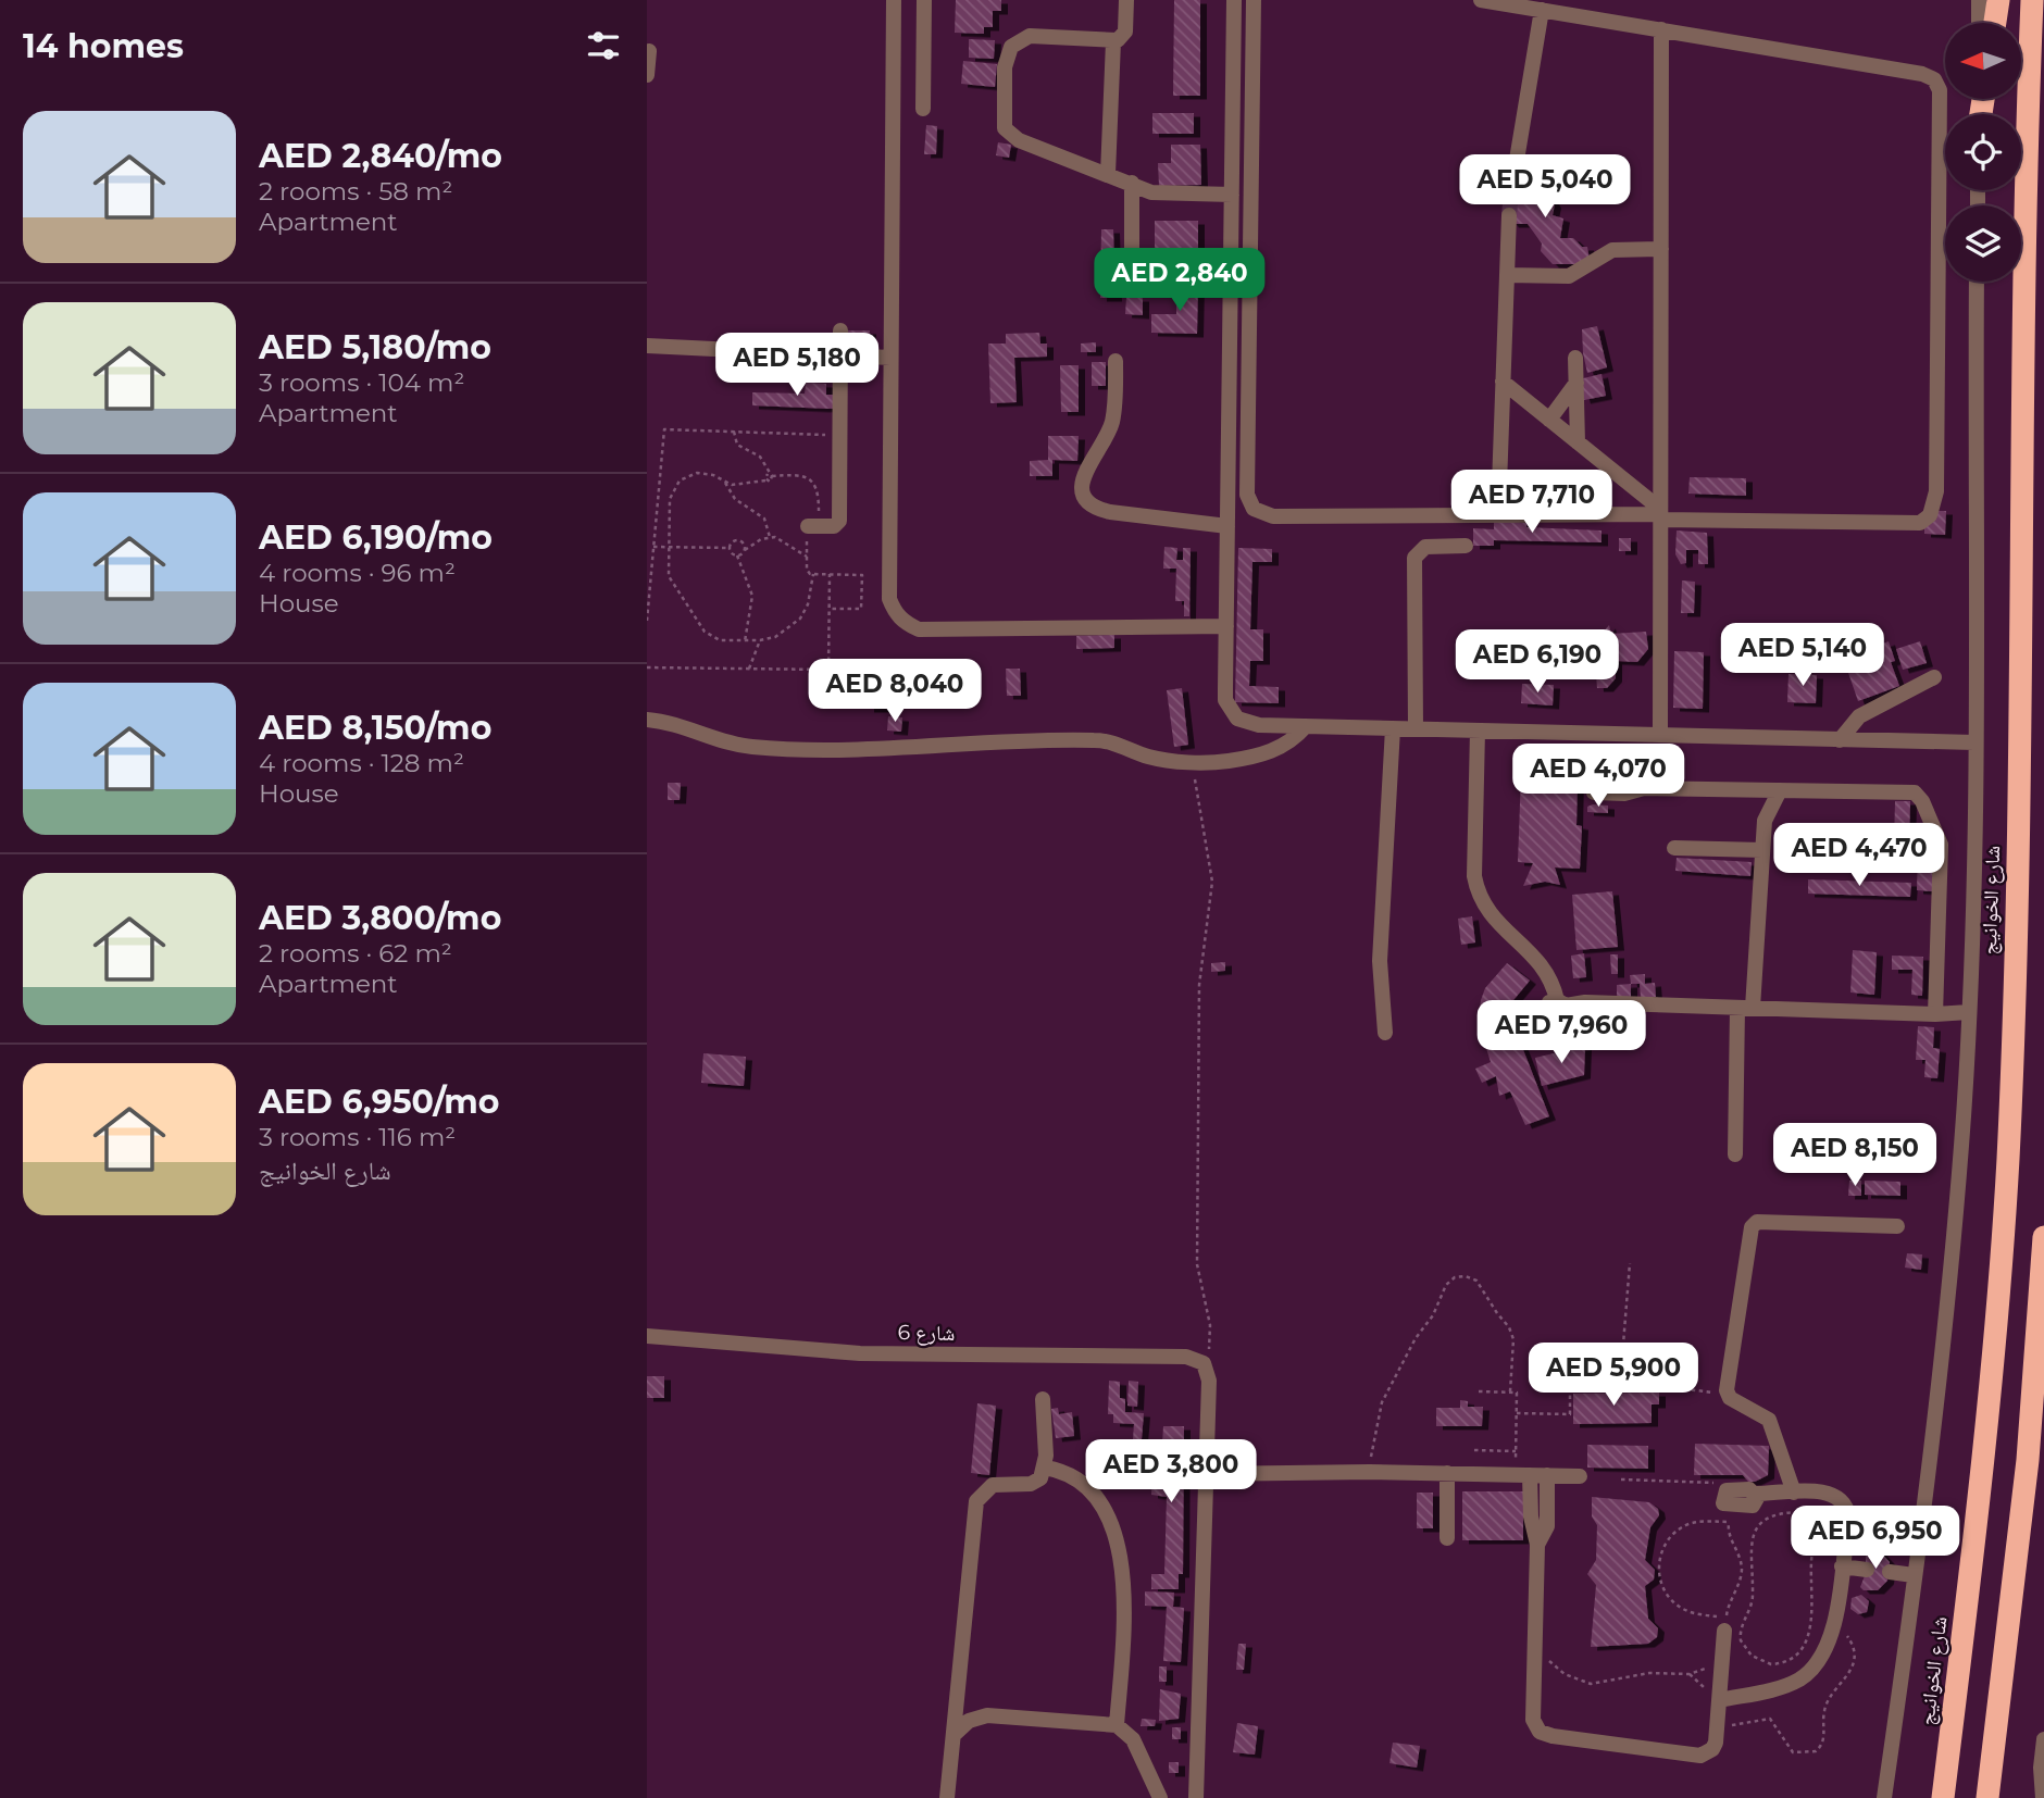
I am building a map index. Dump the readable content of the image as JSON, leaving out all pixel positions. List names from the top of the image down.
{
  "streets": {
    "highway": ["شارع الخوانيج"],
    "street": ["شارع 6"]
  },
  "north": "left",
  "page": {
    "heading": "14 homes",
    "list": [
      {
        "name": "AED 2,840/mo",
        "note": "2 rooms · 58 m² · Apartment"
      },
      {
        "name": "AED 5,180/mo",
        "note": "3 rooms · 104 m² · Apartment"
      },
      {
        "name": "AED 6,190/mo",
        "note": "4 rooms · 96 m² · House"
      },
      {
        "name": "AED 8,150/mo",
        "note": "4 rooms · 128 m² · House"
      },
      {
        "name": "AED 3,800/mo",
        "note": "2 rooms · 62 m² · Apartment"
      },
      {
        "name": "AED 6,950/mo",
        "note": "3 rooms · 116 m² · شارع الخوانيج"
      }
    ],
    "price": [
      "AED 5,040",
      "AED 2,840",
      "AED 5,180",
      "AED 7,710",
      "AED 5,140",
      "AED 6,190",
      "AED 8,040",
      "AED 4,070",
      "AED 4,470",
      "AED 7,960",
      "AED 8,150",
      "AED 5,900",
      "AED 3,800",
      "AED 6,950"
    ]
  }
}
